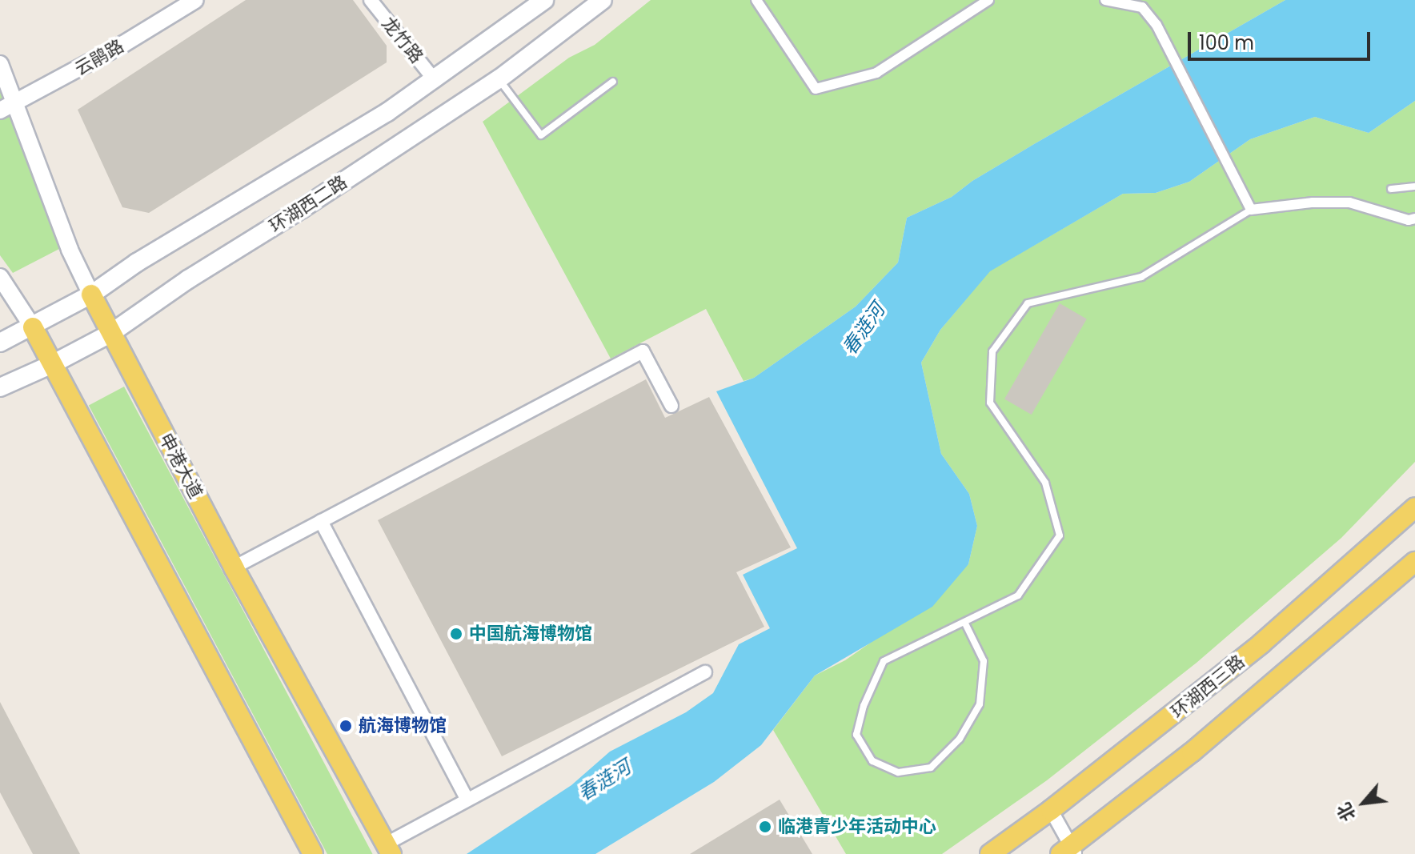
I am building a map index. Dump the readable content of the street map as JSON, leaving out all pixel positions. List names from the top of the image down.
{
  "streets": {
    "main road": ["环湖西二路", "申港大道", "环湖西三路"],
    "street": ["龙竹路", "云鹃路"]
  },
  "crossings": [
    ["龙竹路", "环湖西二路"],
    ["云鹃路", "申港大道"],
    ["环湖西二路", "申港大道"]
  ],
  "water": ["春涟河"],
  "places": ["中国航海博物馆", "航海博物馆", "临港青少年活动中心"],
  "scale_bar": "100 m",
  "north": "bottom left"
}
